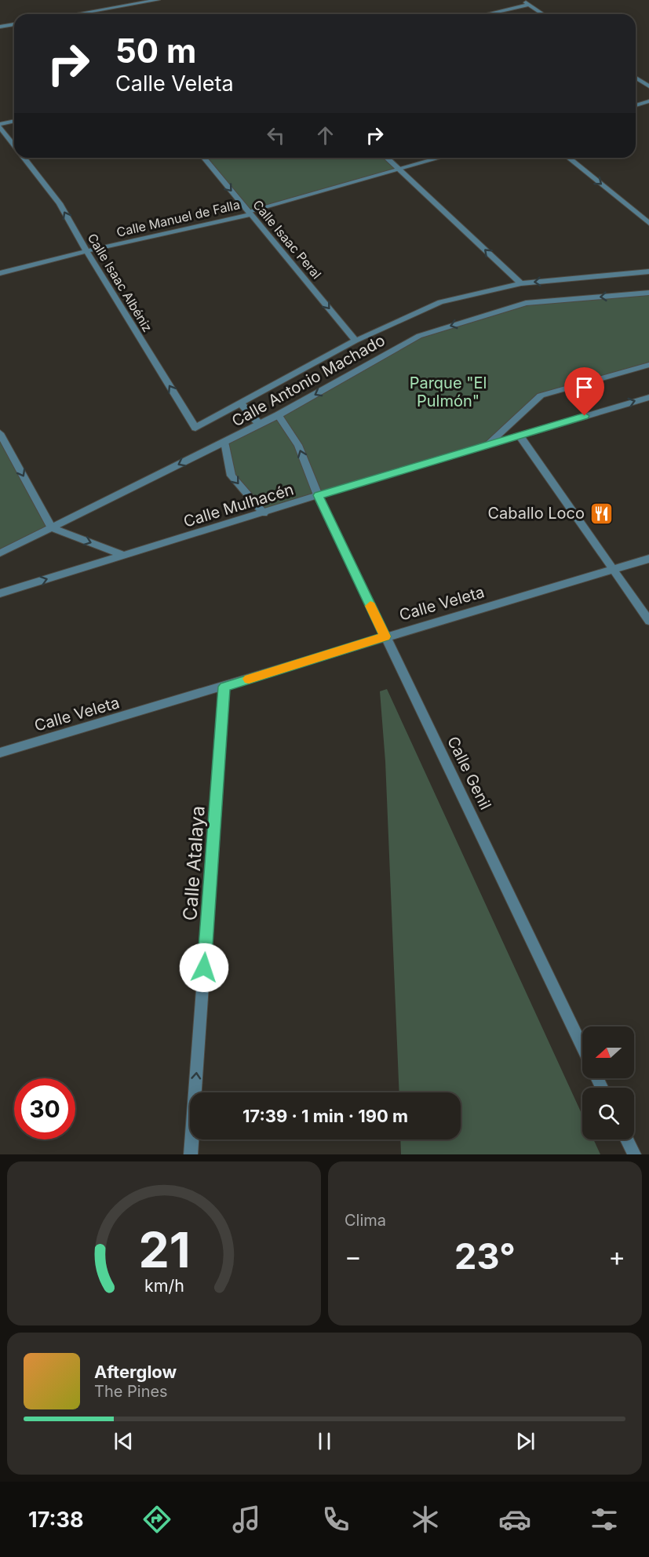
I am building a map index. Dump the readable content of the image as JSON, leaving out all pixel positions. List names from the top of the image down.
{
  "streets": {
    "street": [
      "Calle Manuel de Falla",
      "Calle Isaac Peral",
      "Calle Isaac Albéniz",
      "Calle Antonio Machado",
      "Calle Mulhacén",
      "Calle Veleta",
      "Calle Genil",
      "Calle Atalaya"
    ]
  },
  "crossings": [
    ["Calle Manuel de Falla", "Calle Isaac Peral"],
    ["Calle Manuel de Falla", "Calle Isaac Albéniz"],
    ["Calle Isaac Peral", "Calle Antonio Machado"],
    ["Calle Isaac Albéniz", "Calle Antonio Machado"],
    ["Calle Antonio Machado", "Calle Genil"],
    ["Calle Mulhacén", "Calle Genil"],
    ["Calle Veleta", "Calle Genil"],
    ["Calle Veleta", "Calle Atalaya"]
  ],
  "one_way": ["Calle Isaac Peral", "Calle Isaac Albéniz", "Calle Atalaya"],
  "parks": ["Parque \"El Pulmón\""],
  "places": {
    "restaurant": ["Caballo Loco"]
  },
  "north": "left",
  "page": {
    "turn": ["50 m", "Calle Veleta"],
    "limit": "30",
    "trip": "17:39 · 1 min · 190 m",
    "tile": "Clima",
    "heat": ["−", "23°", "+"],
    "song": ["Afterglow", "The Pines"],
    "tabs": "17:38",
    "gauge": ["21", "km/h"]
  }
}
